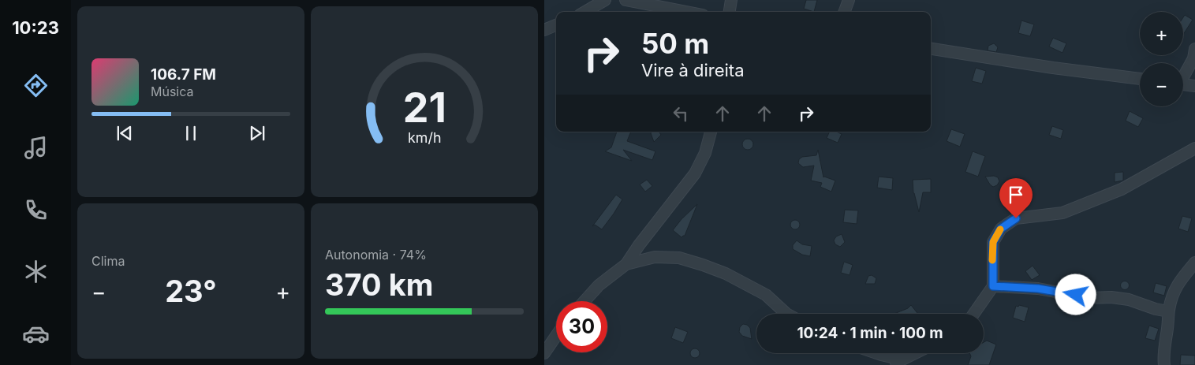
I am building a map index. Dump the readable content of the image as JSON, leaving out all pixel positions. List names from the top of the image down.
{
  "page": {
    "tabs": "10:23",
    "map_buttons": ["+", "−"],
    "turn": ["50 m", "Vire à direita"],
    "song": ["106.7 FM", "Música"],
    "tile": [
      "Clima",
      ["Autonomia · 74%", "370 km"]
    ],
    "heat": ["−", "23°", "+"],
    "limit": "30",
    "trip": "10:24 · 1 min · 100 m",
    "gauge": ["21", "km/h"]
  }
}
